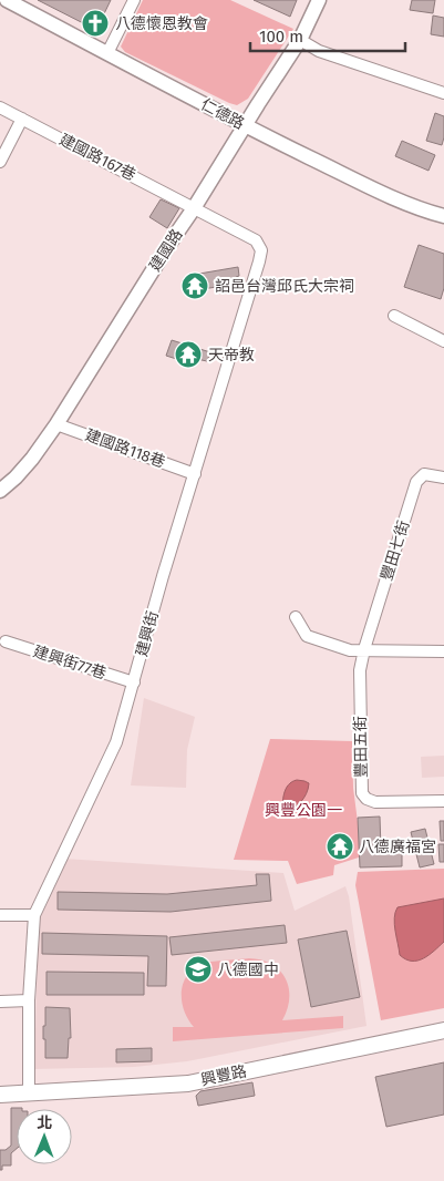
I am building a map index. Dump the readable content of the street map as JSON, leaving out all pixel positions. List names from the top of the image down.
{
  "streets": {
    "main road": ["興豐路"],
    "street": [
      "仁德路",
      "建國路167巷",
      "建國路",
      "建國路118巷",
      "豐田七街",
      "建興街",
      "建興街77巷",
      "豐田五街"
    ]
  },
  "crossings": [
    ["仁德路", "建國路"],
    ["建國路167巷", "建國路"],
    ["建國路167巷", "建興街"],
    ["建國路", "建國路118巷"],
    ["建國路", "建興街"],
    ["建國路118巷", "建興街"],
    ["豐田七街", "豐田五街"],
    ["建興街", "建興街77巷"],
    ["建興街", "興豐路"]
  ],
  "parks": ["興豐公園一"],
  "places": {
    "church": ["八德懷恩教會"],
    "temple": ["詔邑台灣邱氏大宗祠", "天帝教", "八德廣福宮"],
    "school or university": ["八德國中"]
  },
  "scale_bar": "100 m",
  "north": "top"
}
